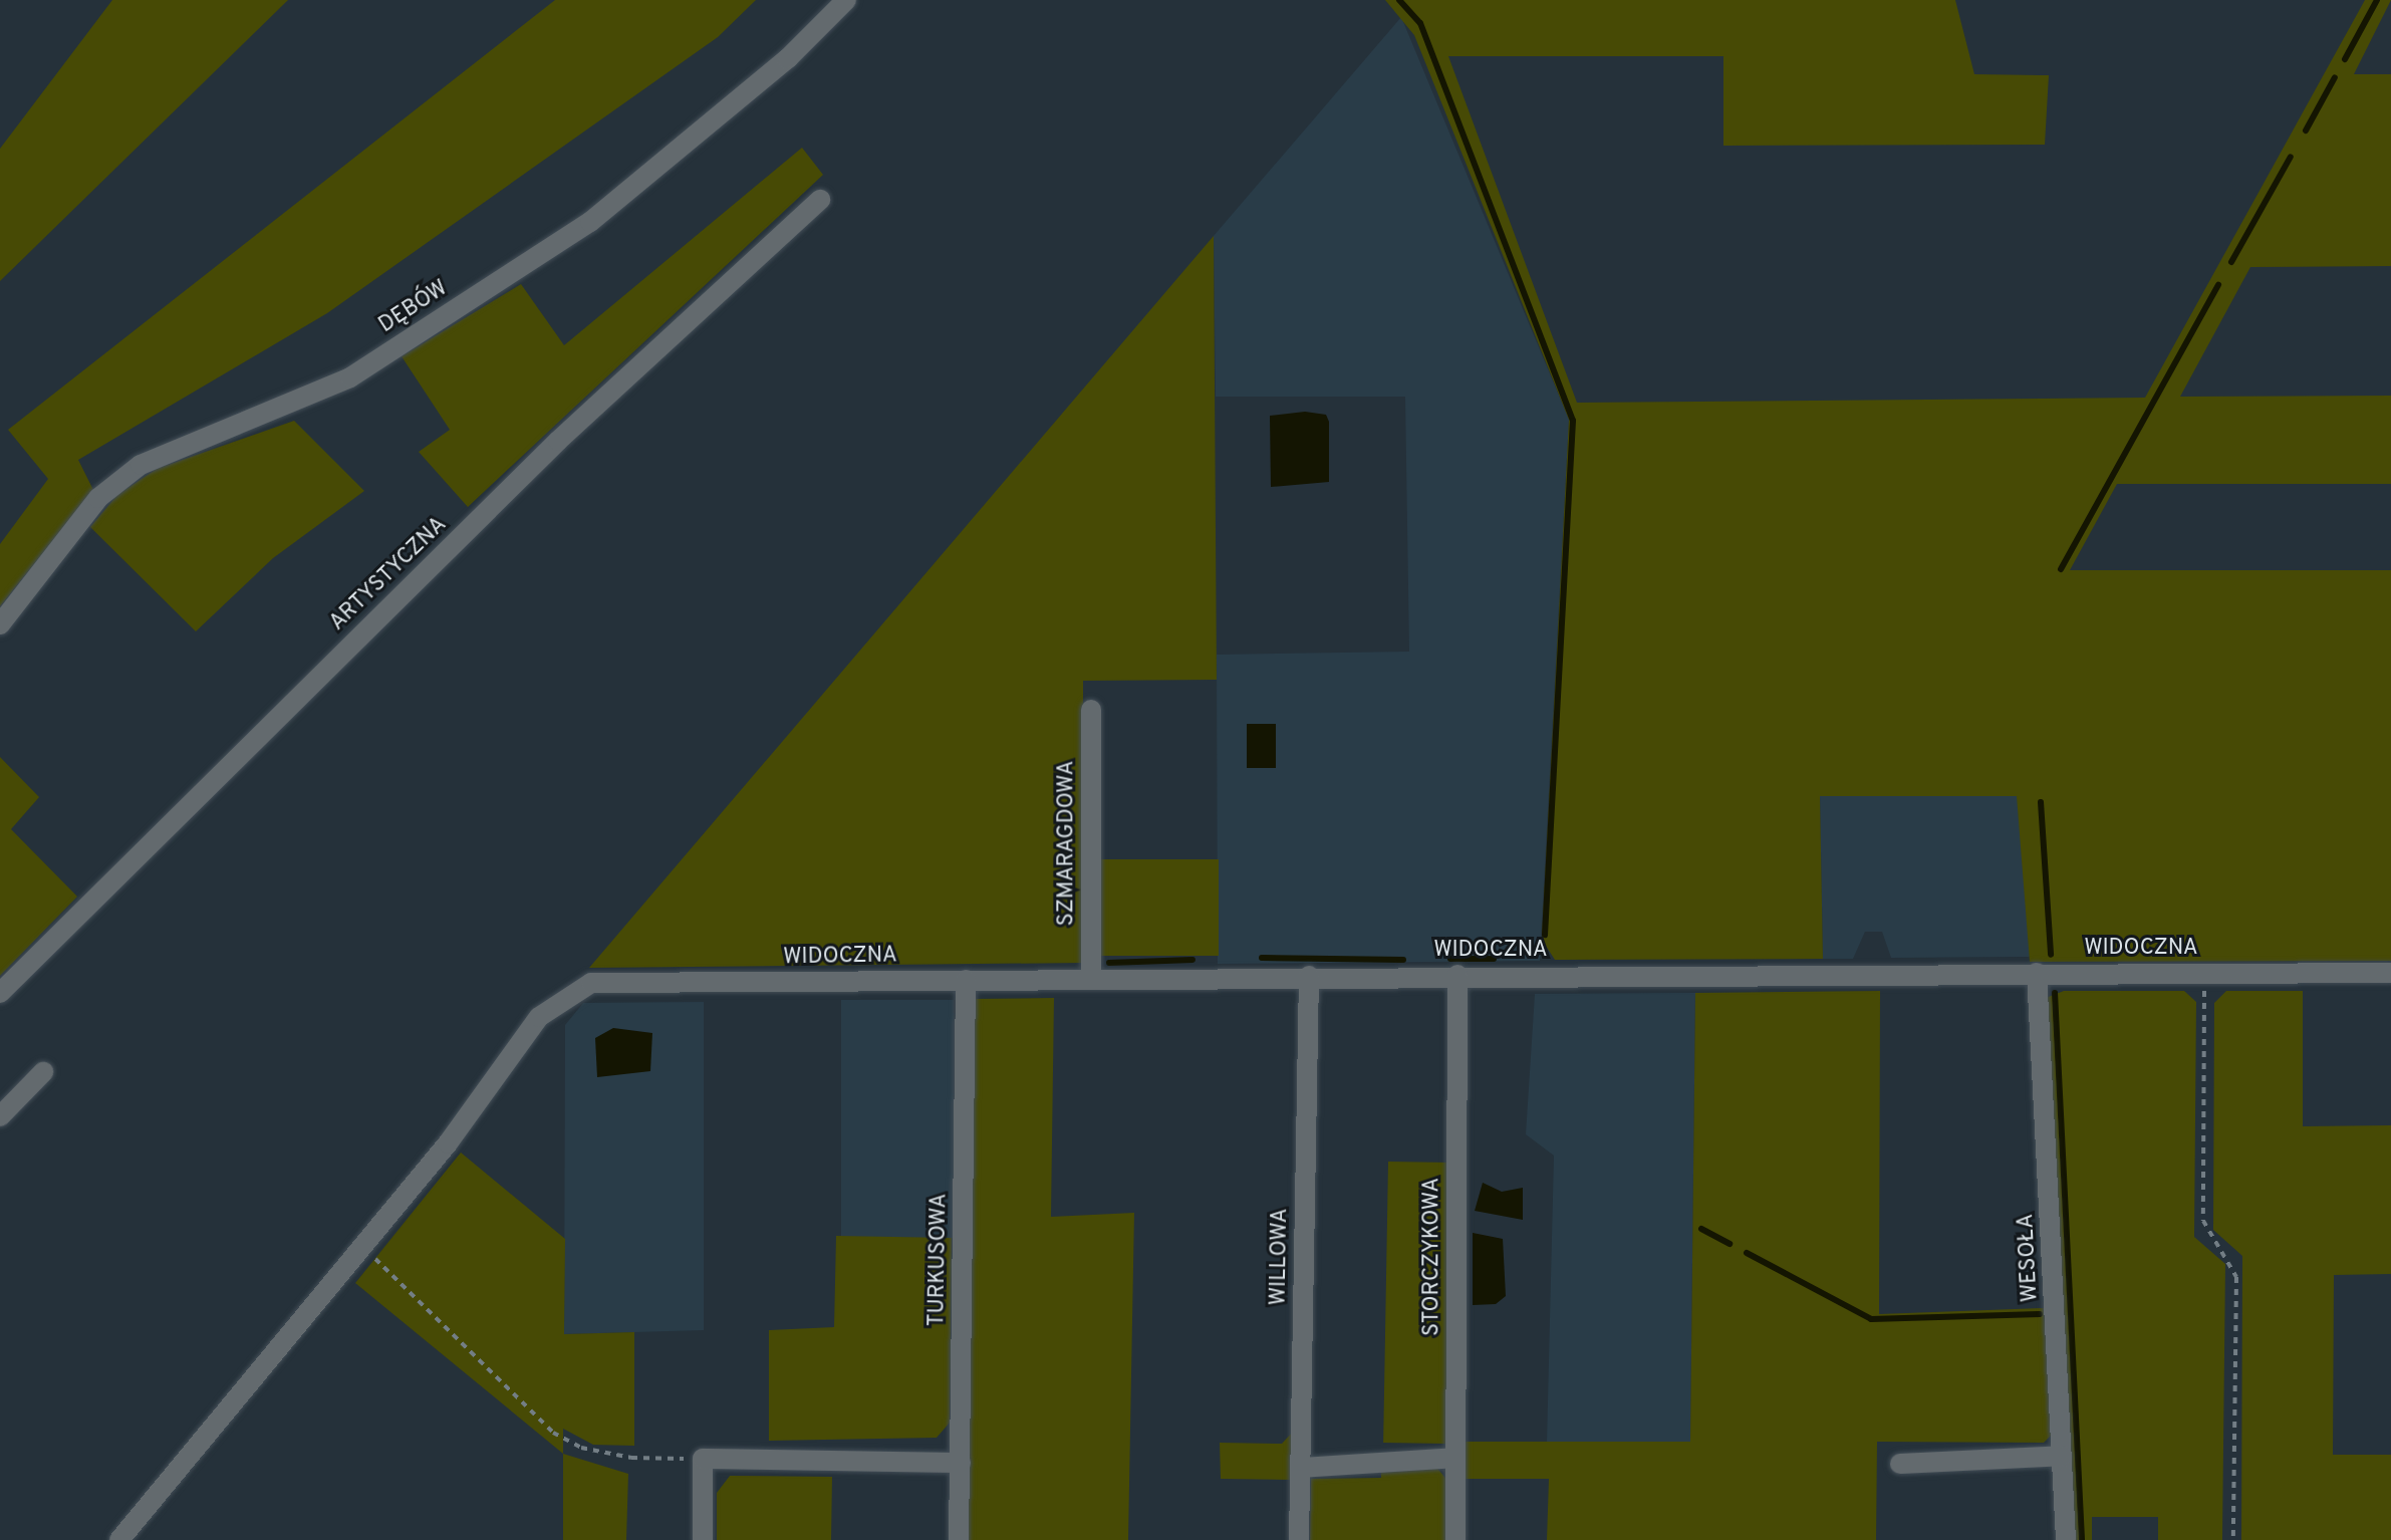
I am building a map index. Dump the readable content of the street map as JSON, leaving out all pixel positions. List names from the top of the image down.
{
  "streets": {
    "street": [
      "DĘBÓW",
      "ARTYSTYCZNA",
      "SZMARAGDOWA",
      "WIDOCZNA",
      "WILLOWA",
      "STORCZYKOWA",
      "WESOŁA",
      "TURKUSOWA"
    ]
  },
  "crossings": [
    ["SZMARAGDOWA", "WIDOCZNA"],
    ["WIDOCZNA", "WILLOWA"],
    ["WIDOCZNA", "STORCZYKOWA"],
    ["WIDOCZNA", "WESOŁA"],
    ["WIDOCZNA", "TURKUSOWA"]
  ]
}
